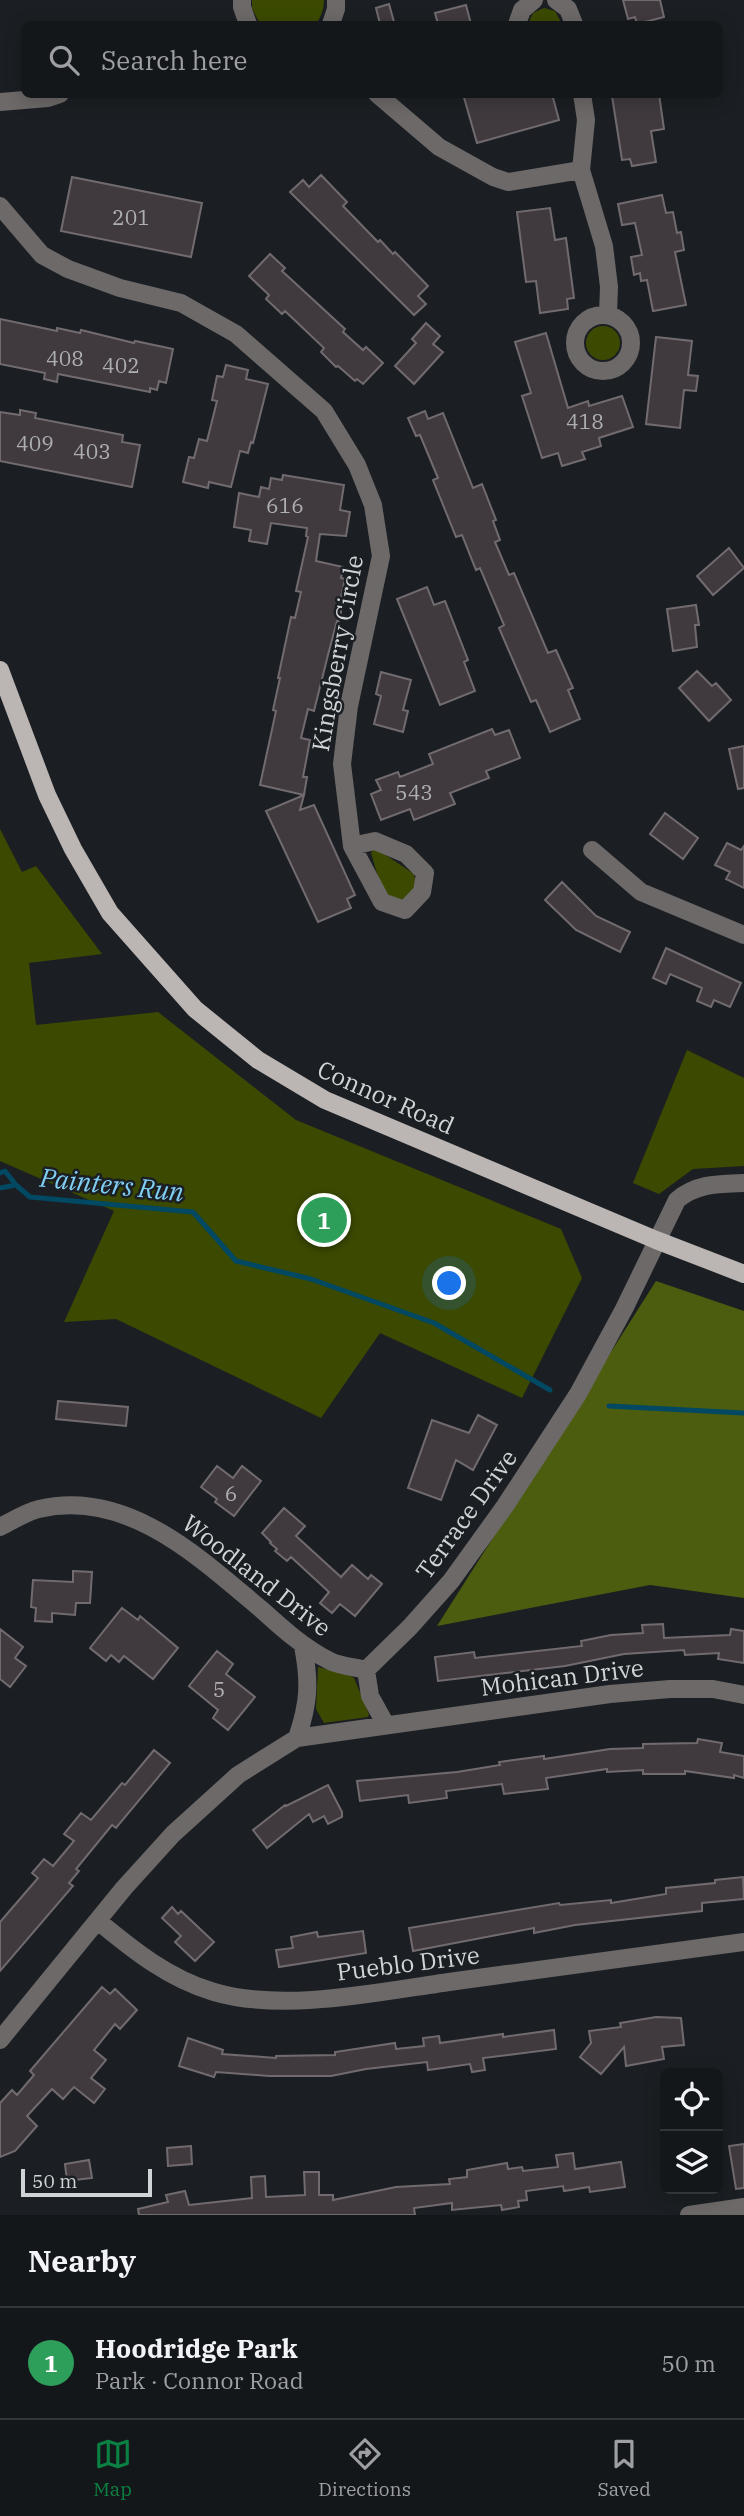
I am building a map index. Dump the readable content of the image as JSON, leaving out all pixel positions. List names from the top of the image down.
{
  "streets": {
    "main road": ["Connor Road"],
    "street": [
      "Kingsberry Circle",
      "Terrace Drive",
      "Woodland Drive",
      "Mohican Drive",
      "Pueblo Drive"
    ]
  },
  "crossings": [
    ["Connor Road", "Terrace Drive"],
    ["Terrace Drive", "Woodland Drive"]
  ],
  "water": ["Painters Run"],
  "house_numbers": [
    "201",
    "408",
    "402",
    "418",
    "409",
    "403",
    "616",
    "543",
    "6",
    "5"
  ],
  "scale_bar": "50 m",
  "page": {
    "search": "Search here",
    "pins": "1",
    "scale": "50 m",
    "heading": "Nearby",
    "list": [
      {
        "mark": "1",
        "name": "Hoodridge Park",
        "note": "Park · Connor Road",
        "value": "50 m"
      }
    ],
    "nav": ["Map", "Directions", "Saved"]
  }
}
